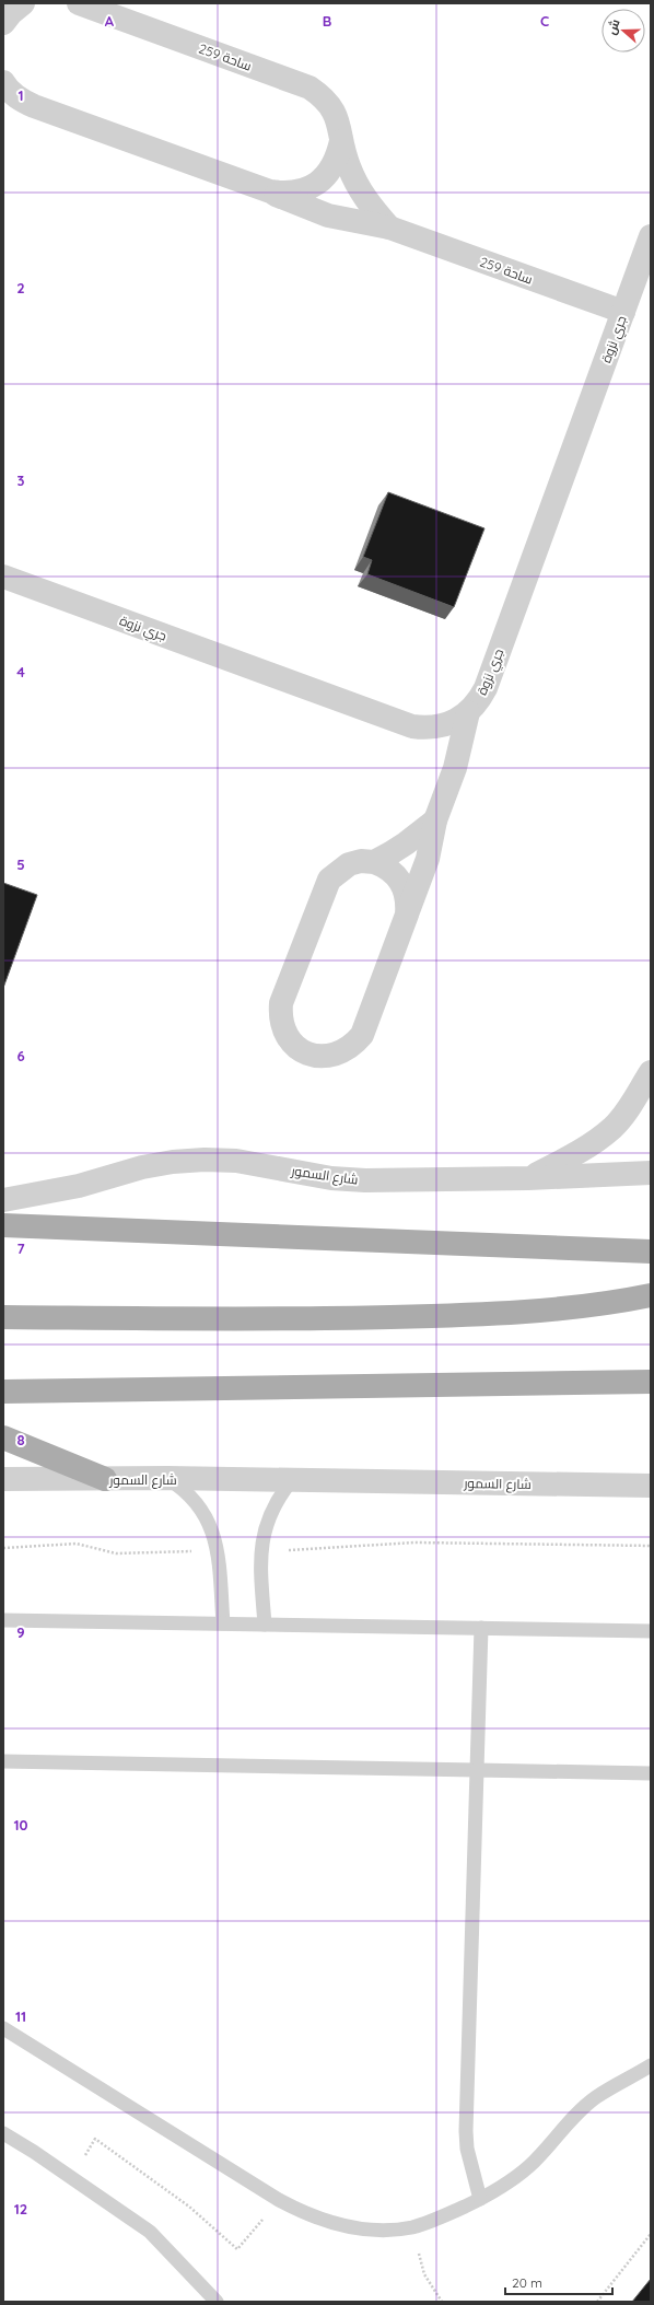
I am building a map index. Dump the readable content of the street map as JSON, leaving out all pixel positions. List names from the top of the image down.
{
  "streets": {
    "street": ["ساحة 259", "جري نزوة", "شارع السمور"]
  },
  "crossings": [
    ["ساحة 259", "جري نزوة"]
  ],
  "scale_bar": "20 m",
  "north": "left",
  "grid": {
    "columns": ["A", "B", "C"],
    "rows": [
      "1",
      "2",
      "3",
      "4",
      "5",
      "6",
      "7",
      "8",
      "9",
      "10",
      "11",
      "12"
    ]
  }
}
